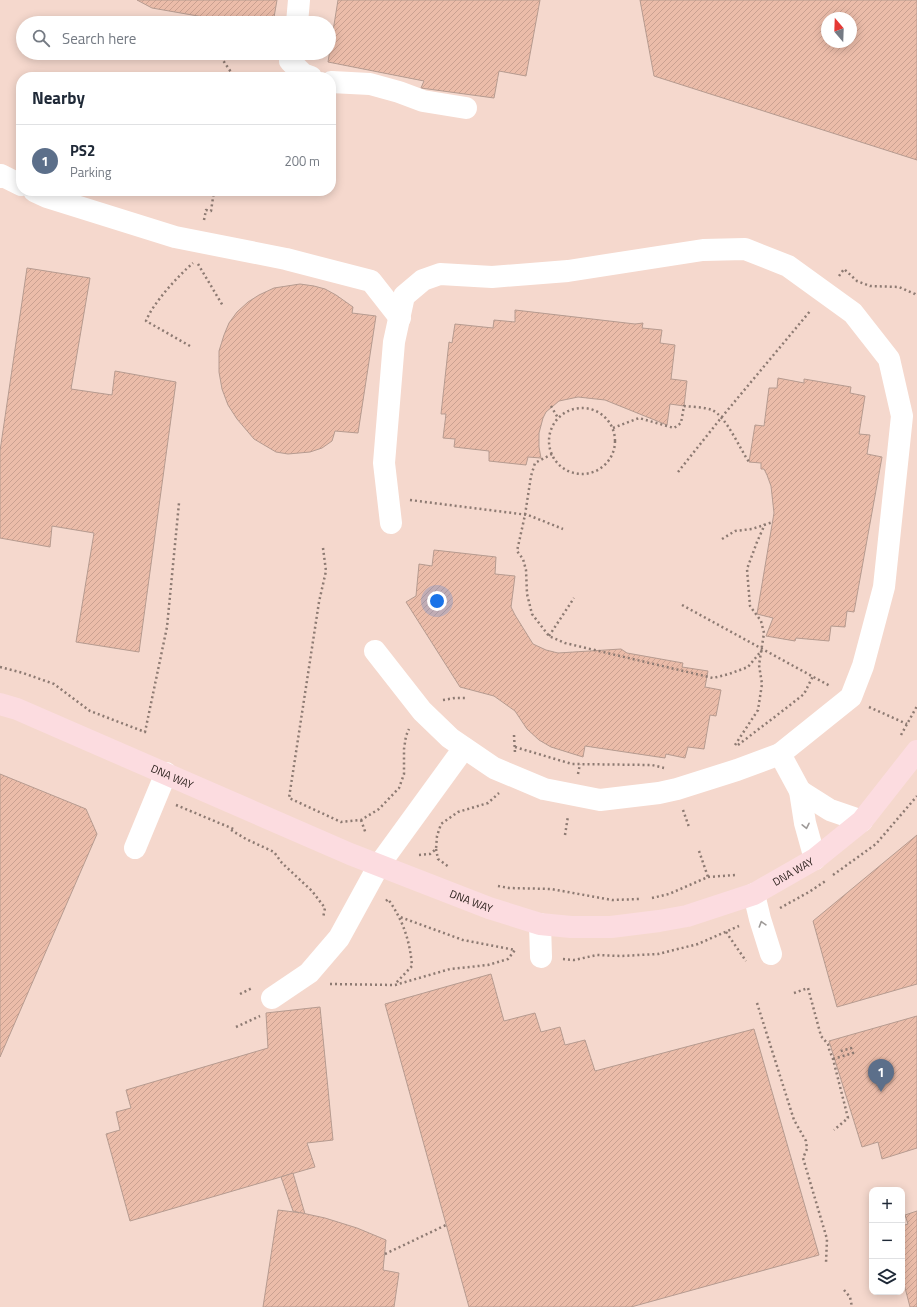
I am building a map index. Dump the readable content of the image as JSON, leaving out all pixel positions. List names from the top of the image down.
{
  "streets": {
    "main road": ["DNA WAY"]
  },
  "north": "top",
  "page": {
    "search": "Search here",
    "heading": "Nearby",
    "list": [
      {
        "mark": "1",
        "name": "PS2",
        "note": "Parking",
        "value": "200 m"
      }
    ],
    "pins": "1",
    "map_buttons": ["+", "−"]
  }
}
